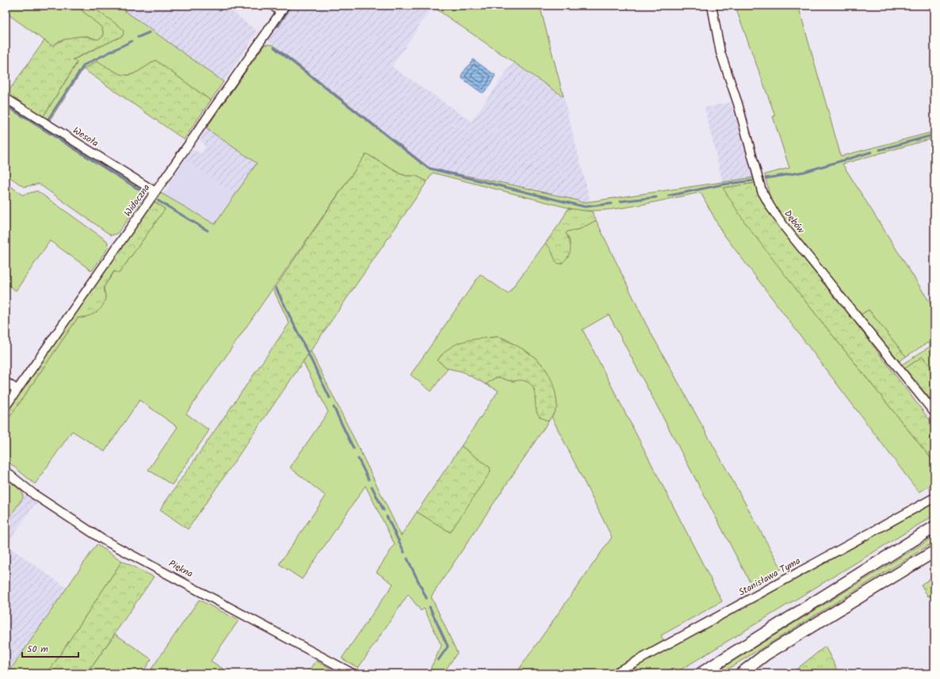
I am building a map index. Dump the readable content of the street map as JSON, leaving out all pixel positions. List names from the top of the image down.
{
  "streets": {
    "street": [
      "Wesoła",
      "Widoczna",
      "Dębów",
      "Piękna",
      "Stanisława Tyma"
    ]
  },
  "crossings": [
    ["Wesoła", "Widoczna"]
  ],
  "scale_bar": "50 m"
}
